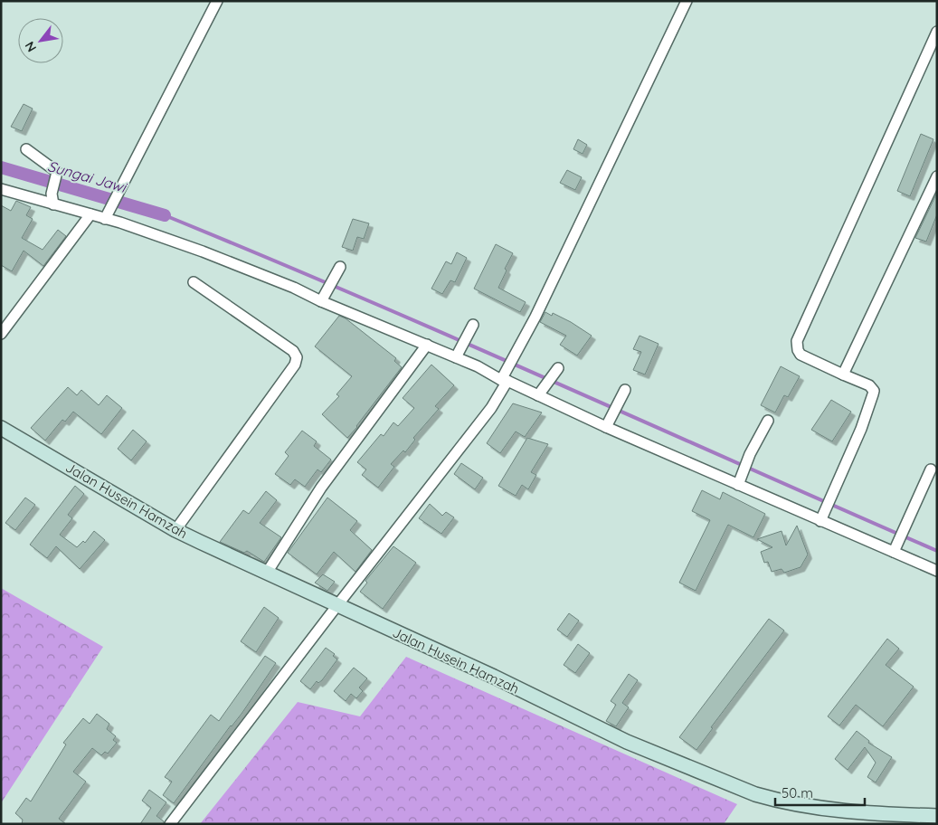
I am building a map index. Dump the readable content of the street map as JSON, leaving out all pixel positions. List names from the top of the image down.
{
  "streets": {
    "street": ["Jalan Husein Hamzah"]
  },
  "water": ["Sungai Jawi"],
  "scale_bar": "50 m",
  "north": "bottom left"
}
